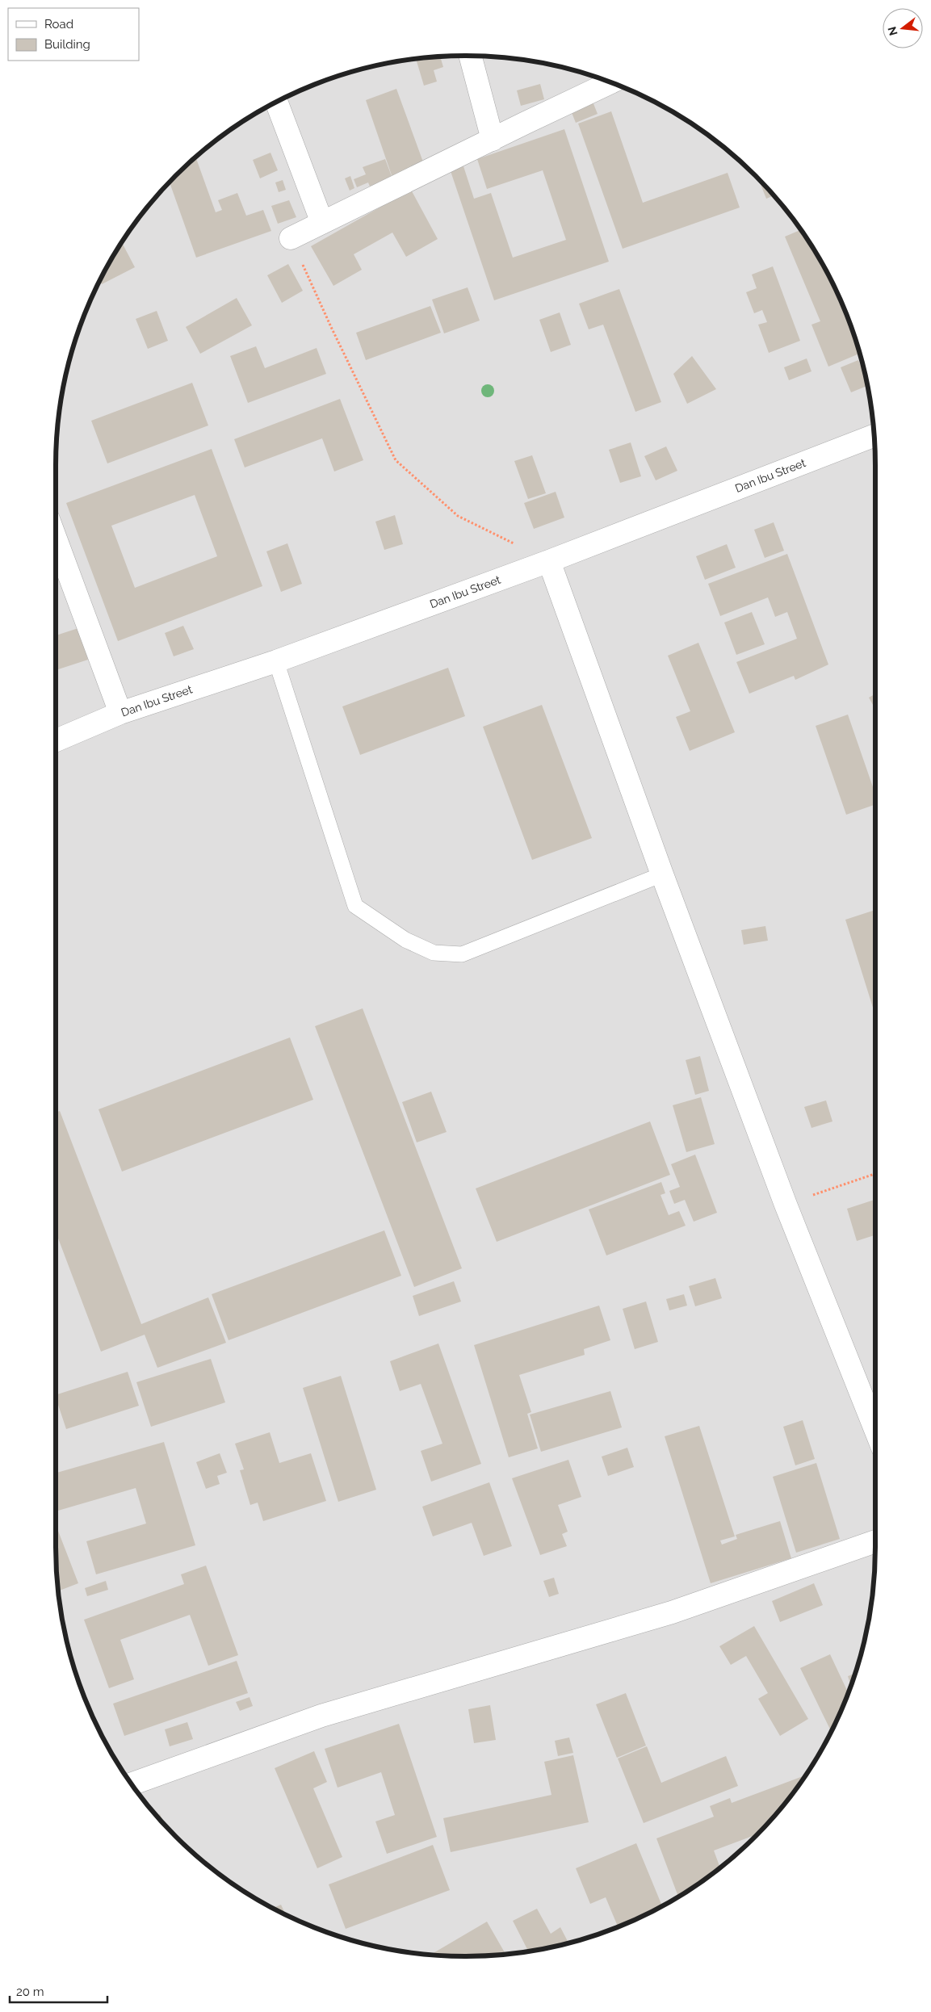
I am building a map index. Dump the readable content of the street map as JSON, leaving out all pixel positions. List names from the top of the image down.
{
  "streets": {
    "street": ["Dan Ibu Street"]
  },
  "legend": ["Road", "Building"],
  "scale_bar": "20 m",
  "north": "left"
}
